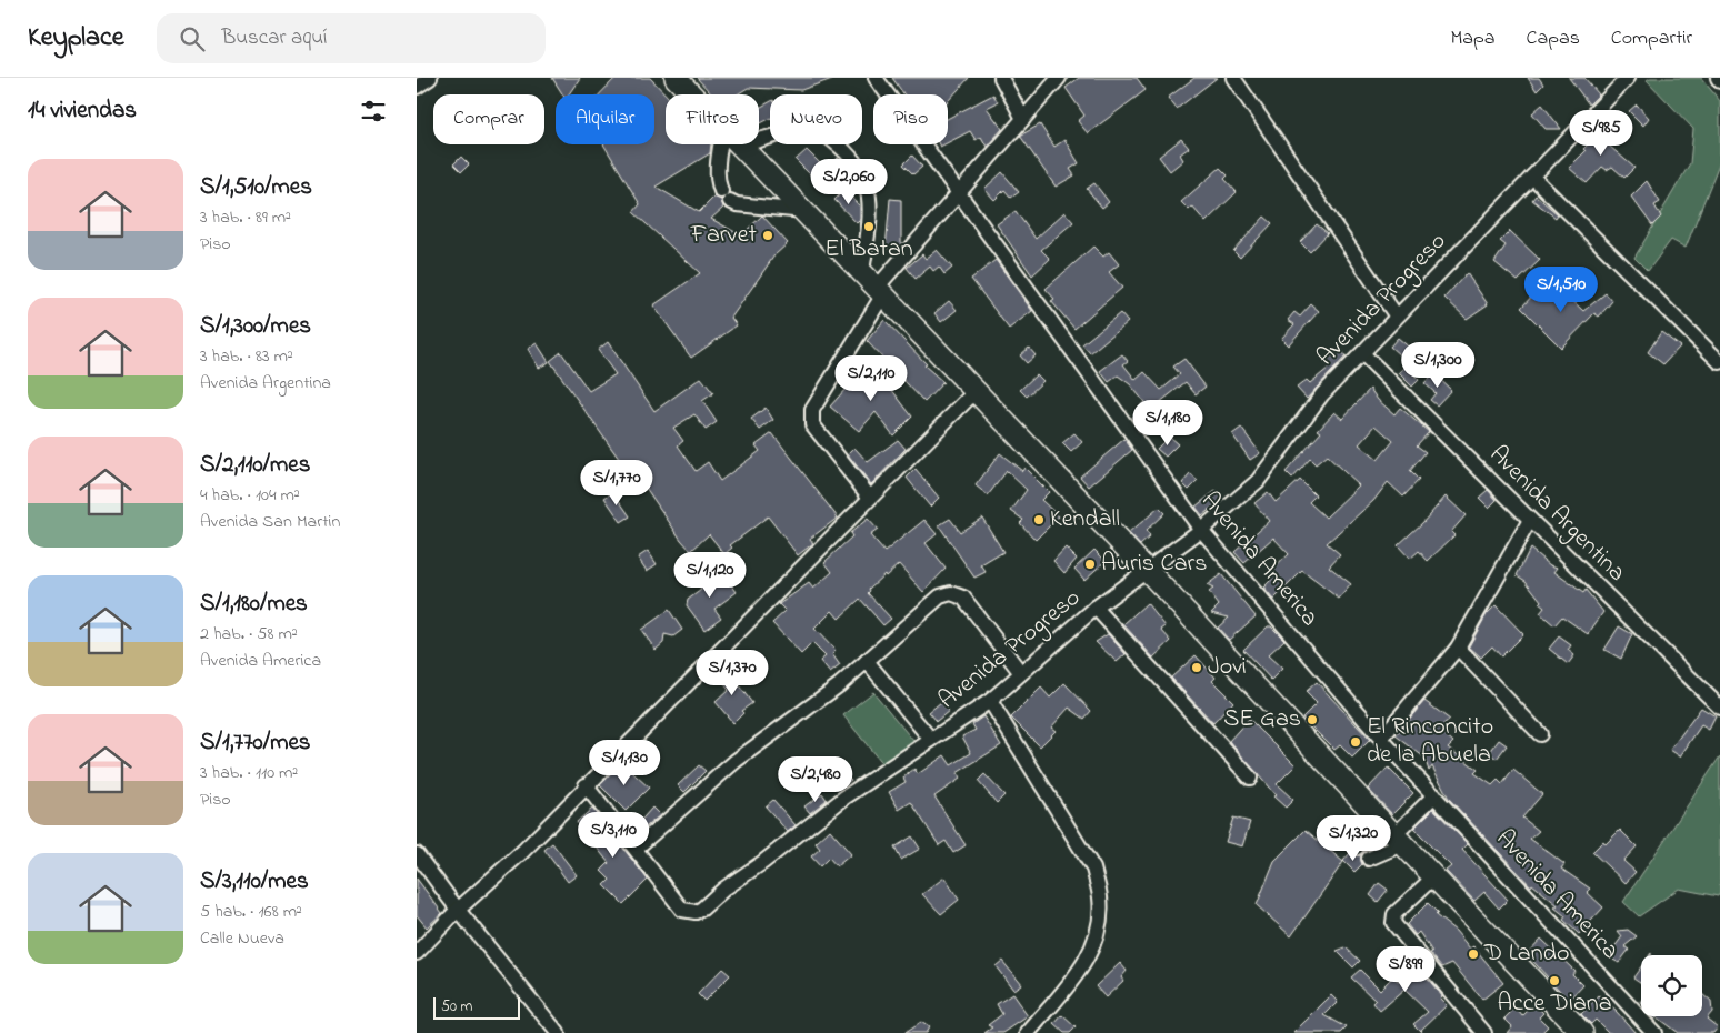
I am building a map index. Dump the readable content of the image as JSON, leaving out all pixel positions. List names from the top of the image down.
{
  "streets": {
    "street": ["Avenida Progreso", "Avenida Argentina", "Avenida America"]
  },
  "crossings": [
    ["Avenida Progreso", "Avenida Argentina"],
    ["Avenida Progreso", "Avenida America"]
  ],
  "places": [
    "El Batan",
    "Farvet",
    "Kendall",
    "Auris Cars",
    "Jovi",
    "SE Gas",
    "El Rinconcito de la Abuela",
    "D Lando",
    "Acce Diana"
  ],
  "scale_bar": "50 m",
  "page": {
    "header": "Keyplace",
    "search": "Buscar aquí",
    "nav": ["Mapa", "Capas", "Compartir"],
    "heading": "14 viviendas",
    "chip": [
      "Comprar",
      "Alquilar",
      "Filtros",
      "Nuevo",
      "Piso"
    ],
    "price": [
      "S/985",
      "S/2,060",
      "S/1,510",
      "S/1,300",
      "S/2,110",
      "S/1,180",
      "S/1,770",
      "S/1,120",
      "S/1,370",
      "S/1,130",
      "S/2,480",
      "S/3,110",
      "S/1,320",
      "S/899"
    ],
    "list": [
      {
        "name": "S/1,510/mes",
        "note": "3 hab. · 89 m² · Piso"
      },
      {
        "name": "S/1,300/mes",
        "note": "3 hab. · 83 m² · Avenida Argentina"
      },
      {
        "name": "S/2,110/mes",
        "note": "4 hab. · 104 m² · Avenida San Martin"
      },
      {
        "name": "S/1,180/mes",
        "note": "2 hab. · 58 m² · Avenida America"
      },
      {
        "name": "S/1,770/mes",
        "note": "3 hab. · 110 m² · Piso"
      },
      {
        "name": "S/3,110/mes",
        "note": "5 hab. · 168 m² · Calle Nueva"
      }
    ],
    "scale": "50 m"
  }
}
